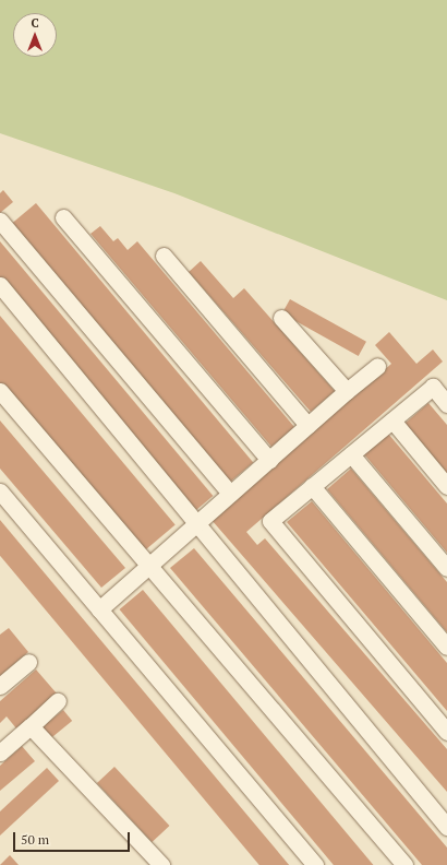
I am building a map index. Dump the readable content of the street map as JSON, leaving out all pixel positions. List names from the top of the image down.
{
  "scale_bar": "50 m",
  "north": "top"
}
